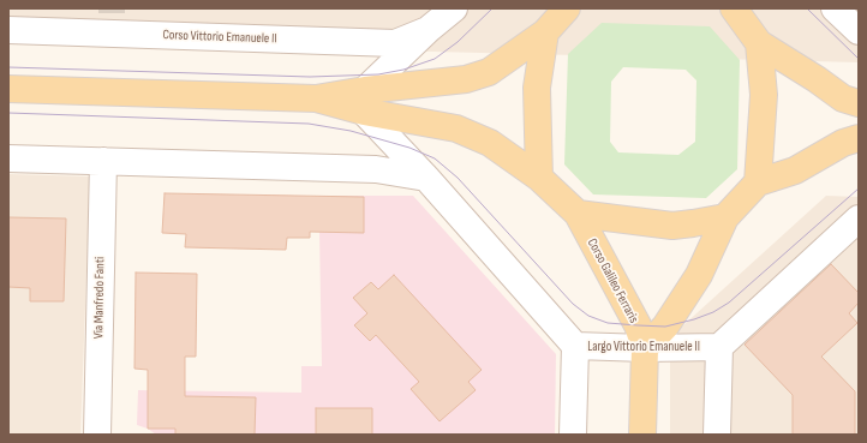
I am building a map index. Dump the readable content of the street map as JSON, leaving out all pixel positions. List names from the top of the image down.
{
  "streets": {
    "main road": ["Corso Galileo Ferraris"],
    "street": ["Corso Vittorio Emanuele II", "Via Manfredo Fanti", "Largo Vittorio Emanuele II"]
  },
  "crossings": [
    ["Corso Galileo Ferraris", "Largo Vittorio Emanuele II"]
  ]
}
